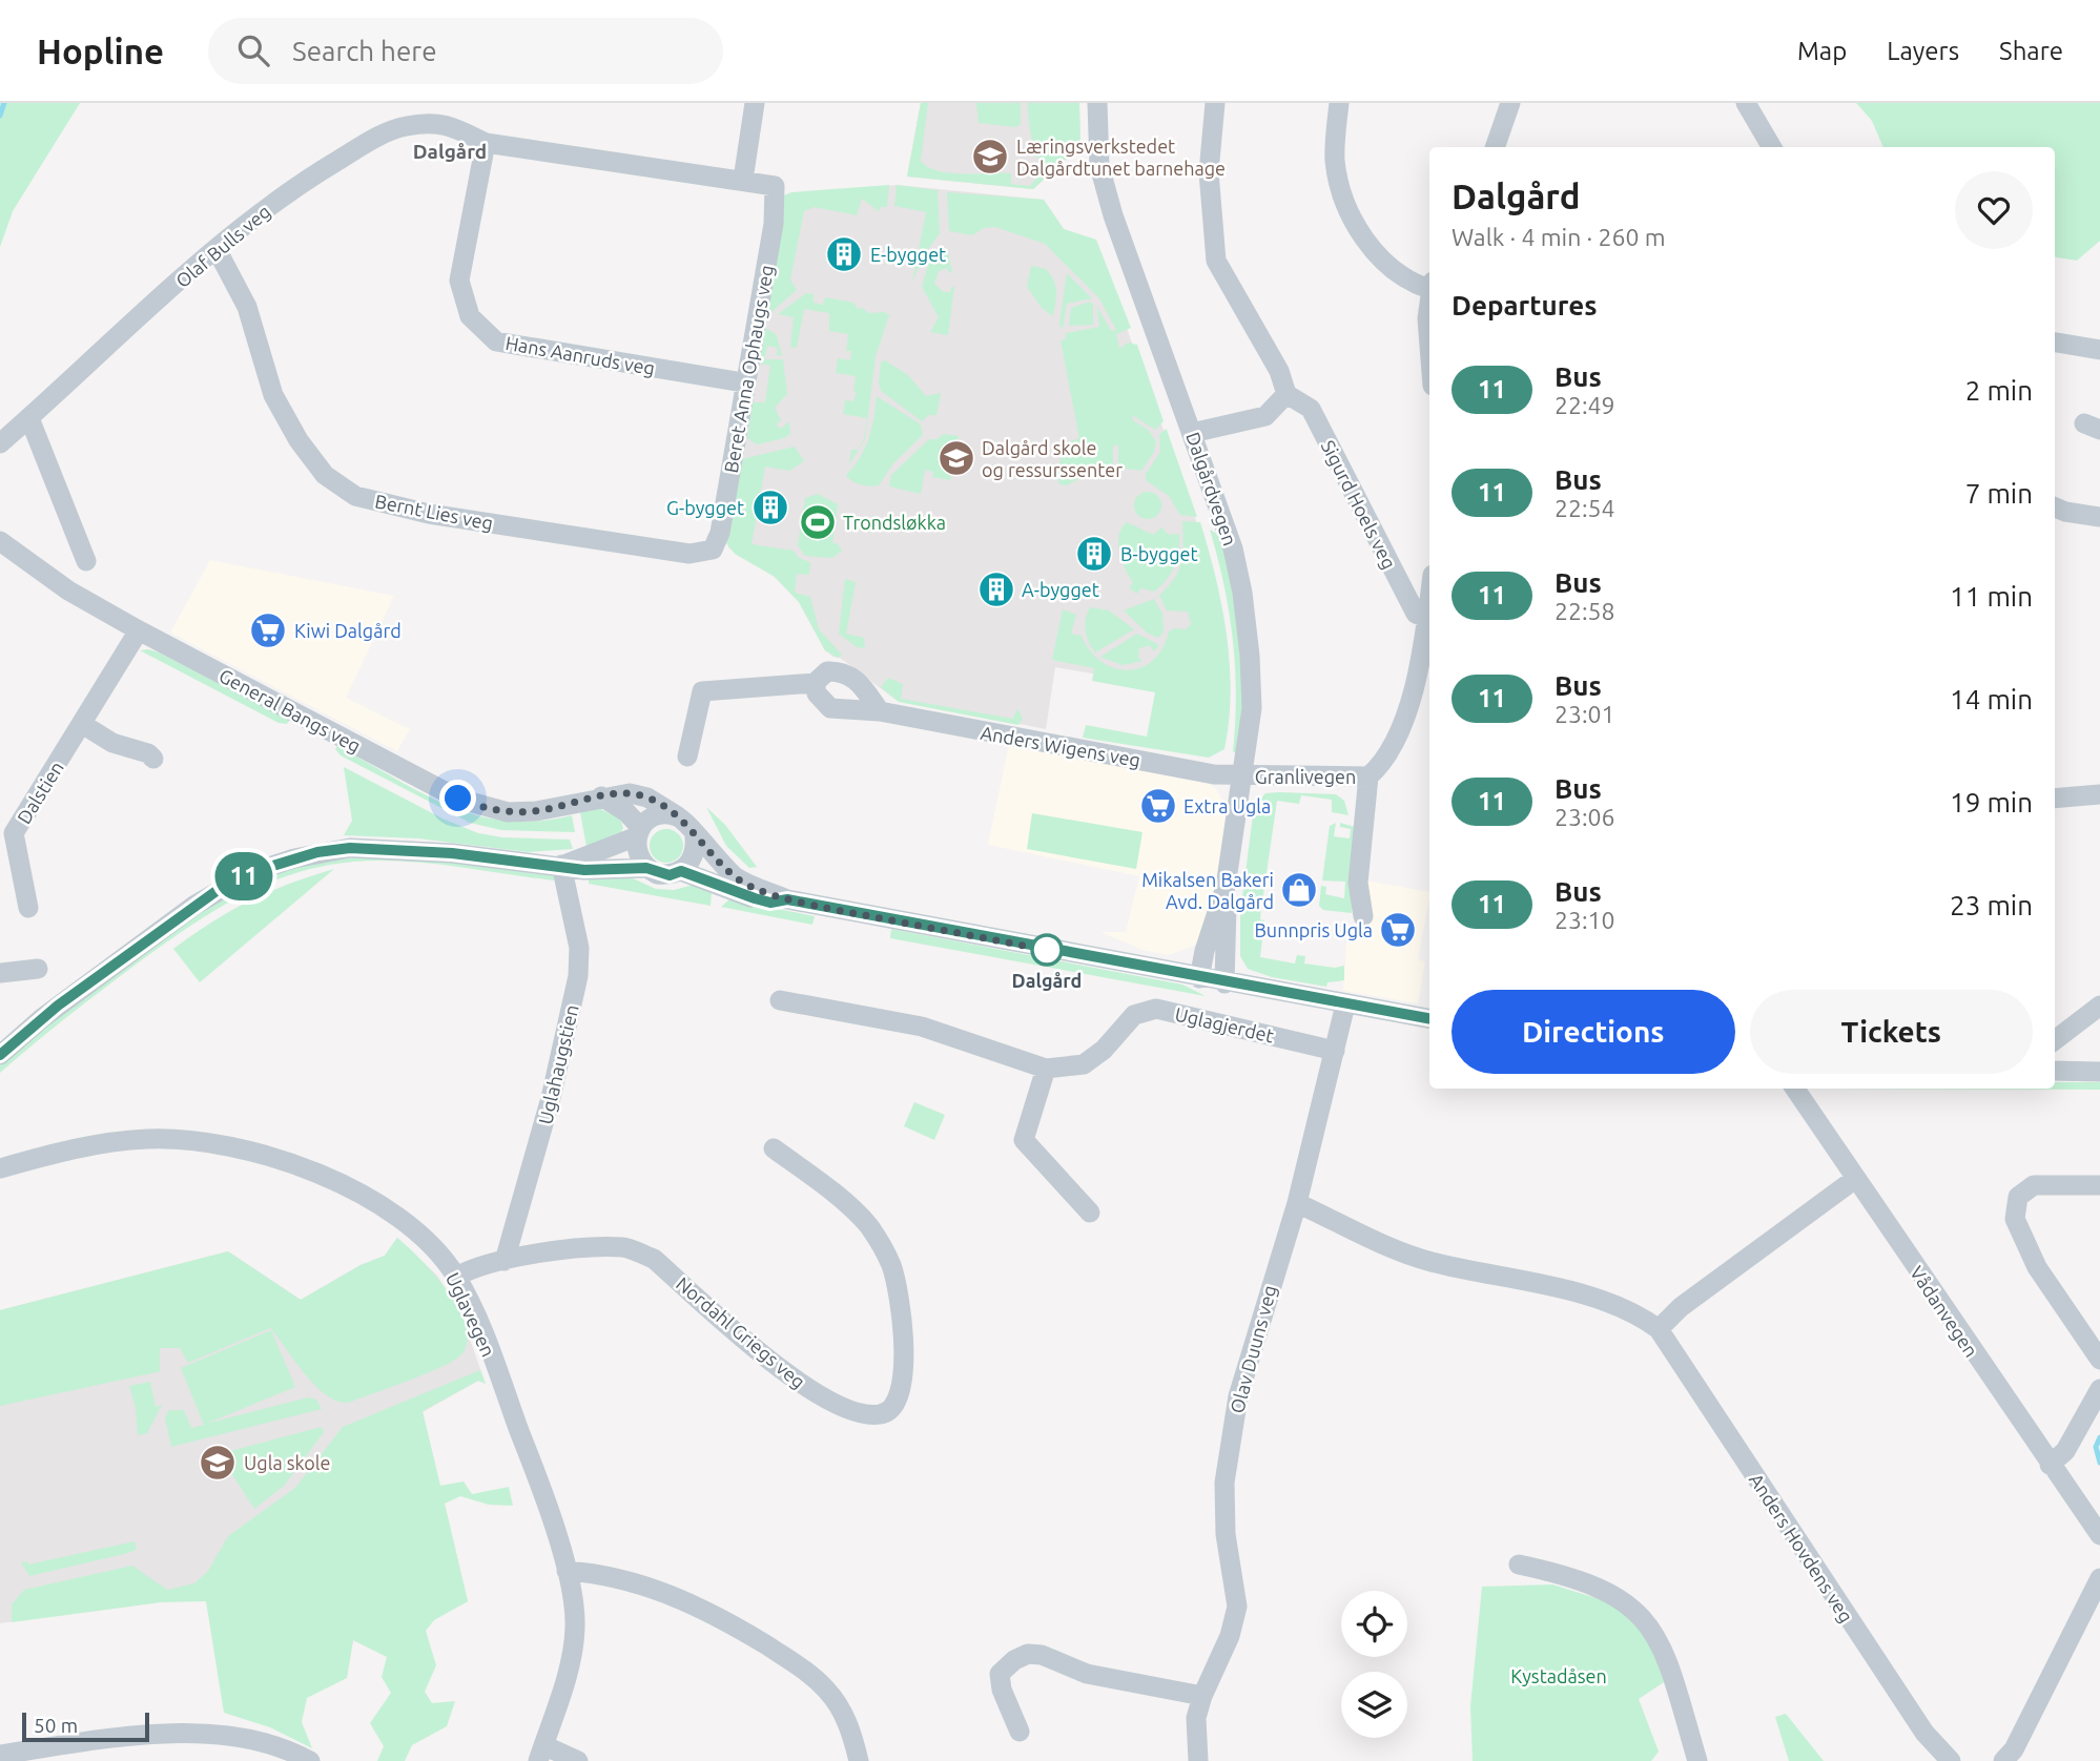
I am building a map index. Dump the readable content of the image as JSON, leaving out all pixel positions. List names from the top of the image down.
{
  "streets": {
    "street": [
      "Olaf Bulls veg",
      "Hans Aanruds veg",
      "Beret Anna Ophaugs veg",
      "Dalgårdvegen",
      "Sigurd Hoels veg",
      "Bernt Lies veg",
      "General Bangs veg",
      "Anders Wigens veg",
      "Granlivegen",
      "Dalstien",
      "Uglagjerdet",
      "Uglahaugstien",
      "Vådanvegen",
      "Uglavegen",
      "Nordahl Griegs veg",
      "Olav Duuns veg",
      "Anders Hovdens veg"
    ]
  },
  "crossings": [
    ["Olaf Bulls veg", "Bernt Lies veg"],
    ["Hans Aanruds veg", "Beret Anna Ophaugs veg"],
    ["Beret Anna Ophaugs veg", "Bernt Lies veg"],
    ["Dalgårdvegen", "Anders Wigens veg"],
    ["Dalgårdvegen", "Granlivegen"],
    ["Sigurd Hoels veg", "Granlivegen"],
    ["General Bangs veg", "Dalstien"],
    ["Anders Wigens veg", "Granlivegen"],
    ["Uglagjerdet", "Olav Duuns veg"],
    ["Uglahaugstien", "Nordahl Griegs veg"],
    ["Uglavegen", "Nordahl Griegs veg"],
    ["Olav Duuns veg", "Anders Hovdens veg"]
  ],
  "districts": ["Dalgård"],
  "parks": ["Kystadåsen"],
  "places": {
    "school or university": ["Læringsverkstedet Dalgårdtunet barnehage", "Dalgård skole og ressurssenter", "Ugla skole"],
    "building": [
      "E-bygget",
      "G-bygget",
      "B-bygget",
      "A-bygget"
    ],
    "sports": ["Trondsløkka"],
    "supermarket": ["Kiwi Dalgård", "Extra Ugla", "Bunnpris Ugla"],
    "shop": ["Mikalsen Bakeri Avd. Dalgård"],
    "other": ["Dalgård"]
  },
  "lines": ["bus line 11"],
  "scale_bar": "50 m",
  "page": {
    "header": "Hopline",
    "search": "Search here",
    "nav": ["Map", "Layers", "Share"],
    "on_map": "11",
    "heading": [
      ["Dalgård", "Walk · 4 min · 260 m"],
      "Departures"
    ],
    "list": [
      {
        "mark": "11",
        "name": "Bus",
        "note": "22:49",
        "value": "2 min"
      },
      {
        "mark": "11",
        "name": "Bus",
        "note": "22:54",
        "value": "7 min"
      },
      {
        "mark": "11",
        "name": "Bus",
        "note": "22:58",
        "value": "11 min"
      },
      {
        "mark": "11",
        "name": "Bus",
        "note": "23:01",
        "value": "14 min"
      },
      {
        "mark": "11",
        "name": "Bus",
        "note": "23:06",
        "value": "19 min"
      },
      {
        "mark": "11",
        "name": "Bus",
        "note": "23:10",
        "value": "23 min"
      }
    ],
    "buttons": ["Directions", "Tickets"],
    "scale": "50 m"
  }
}
